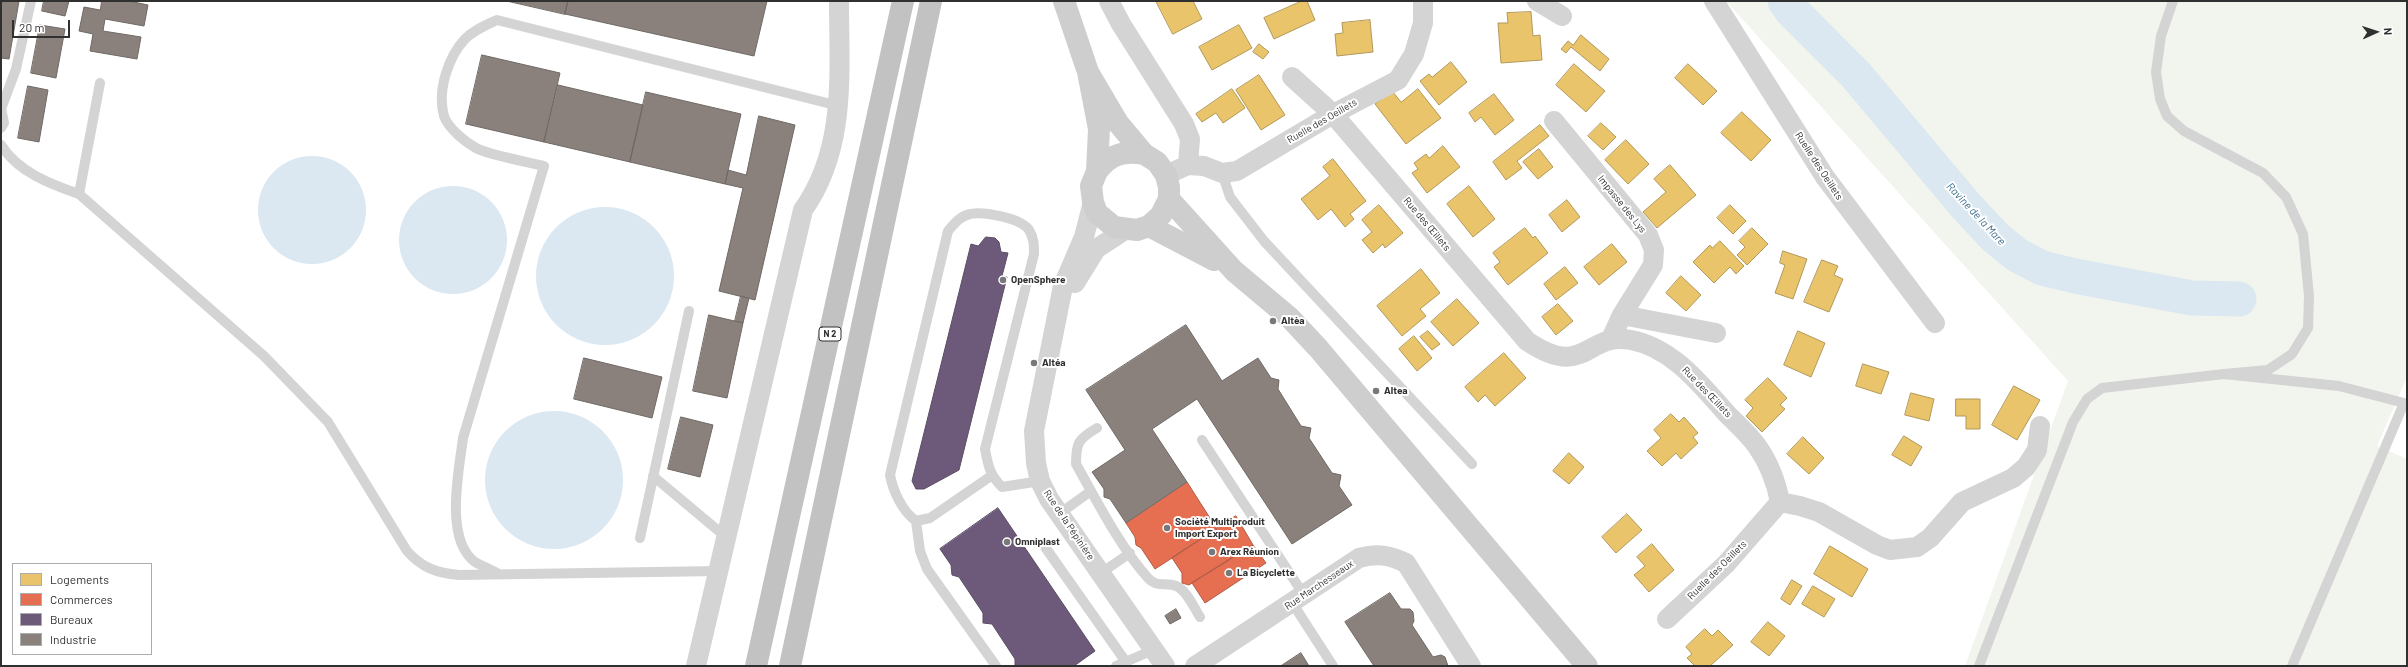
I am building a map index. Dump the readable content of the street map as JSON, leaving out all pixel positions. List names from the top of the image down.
{
  "streets": {
    "highway": ["N 2"],
    "street": [
      "Ruelle des Oeillets",
      "Impasse des Lys",
      "Rue des Œillets",
      "Rue de la Pépinière",
      "Rue Marchesseaux"
    ]
  },
  "crossings": [
    ["Ruelle des Oeillets", "Rue des Œillets"],
    ["Impasse des Lys", "Rue des Œillets"]
  ],
  "water": ["Ravine de la Mare"],
  "places": [
    "OpenSphere",
    "Altèa",
    "Altéa",
    "Altea",
    "Société Multiproduit Import Export",
    "Omniplast",
    "Arex Réunion",
    "La Bicyclette"
  ],
  "legend": [
    "Logements",
    "Commerces",
    "Bureaux",
    "Industrie"
  ],
  "scale_bar": "20 m",
  "north": "right"
}
